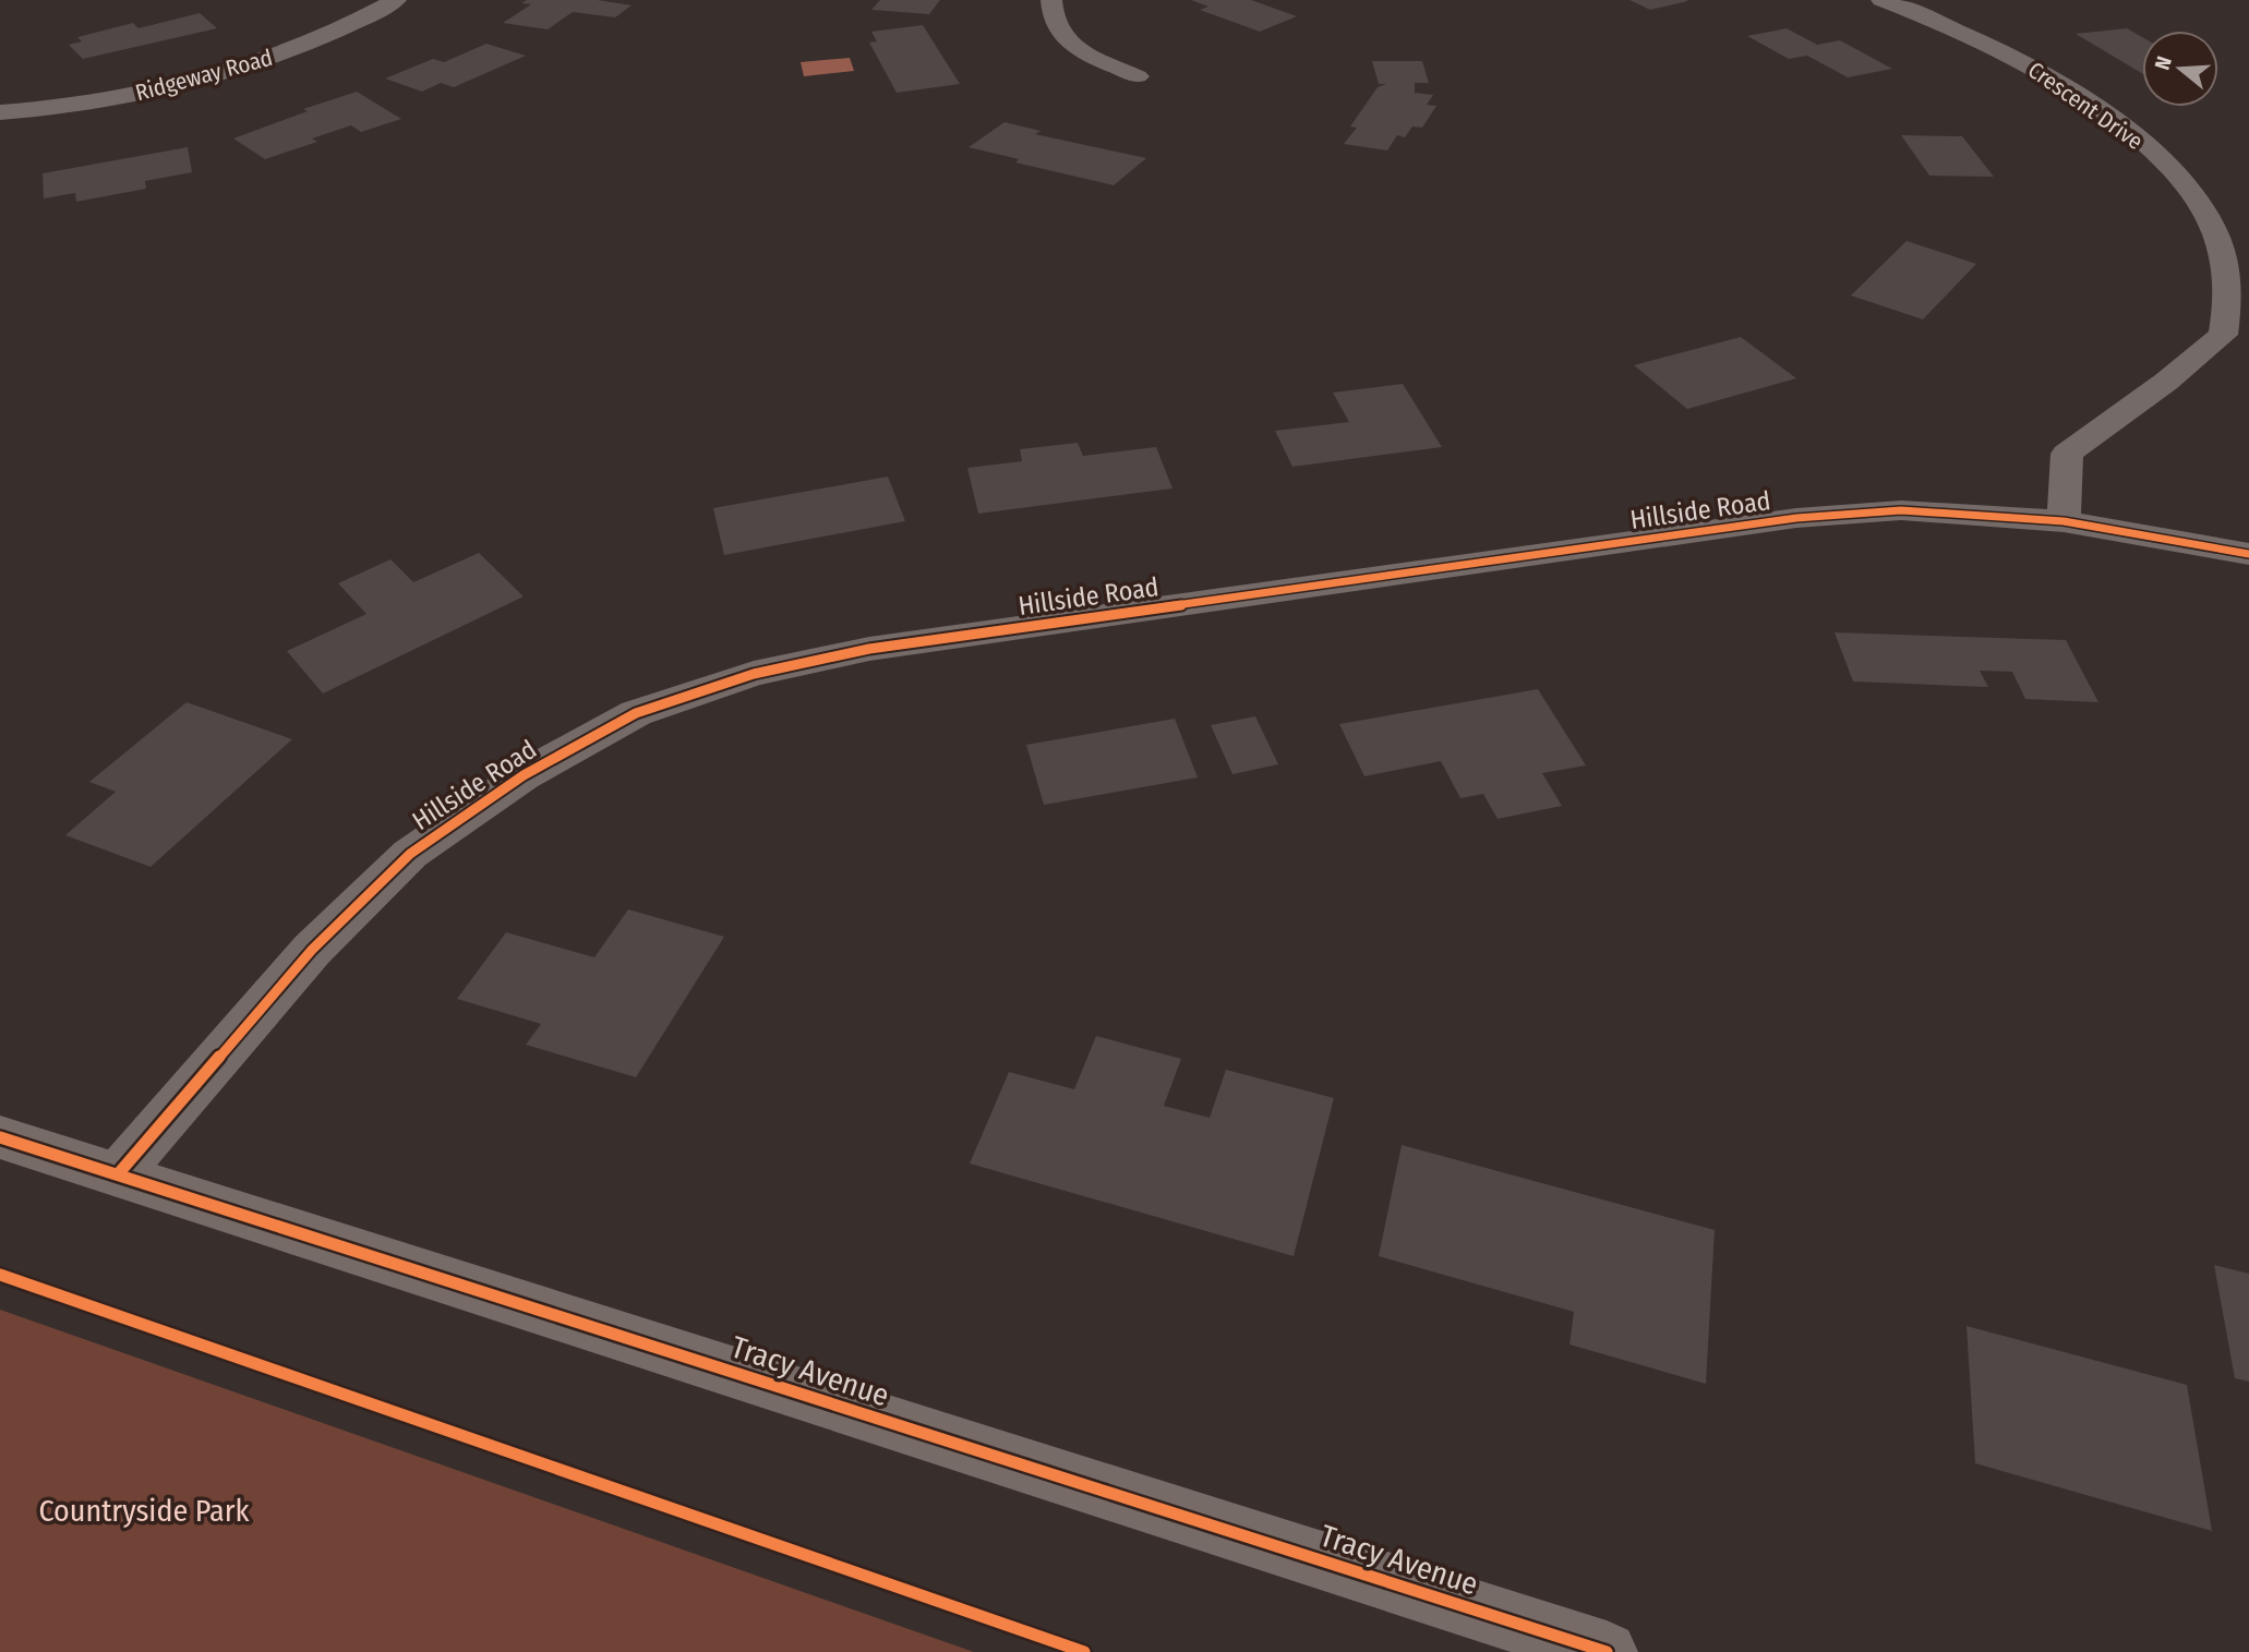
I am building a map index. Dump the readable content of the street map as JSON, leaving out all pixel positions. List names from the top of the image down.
{
  "streets": {
    "street": [
      "Ridgeway Road",
      "Crescent Drive",
      "Hillside Road",
      "Tracy Avenue"
    ]
  },
  "crossings": [
    ["Crescent Drive", "Hillside Road"],
    ["Hillside Road", "Tracy Avenue"]
  ],
  "parks": ["Countryside Park"],
  "north": "left"
}
